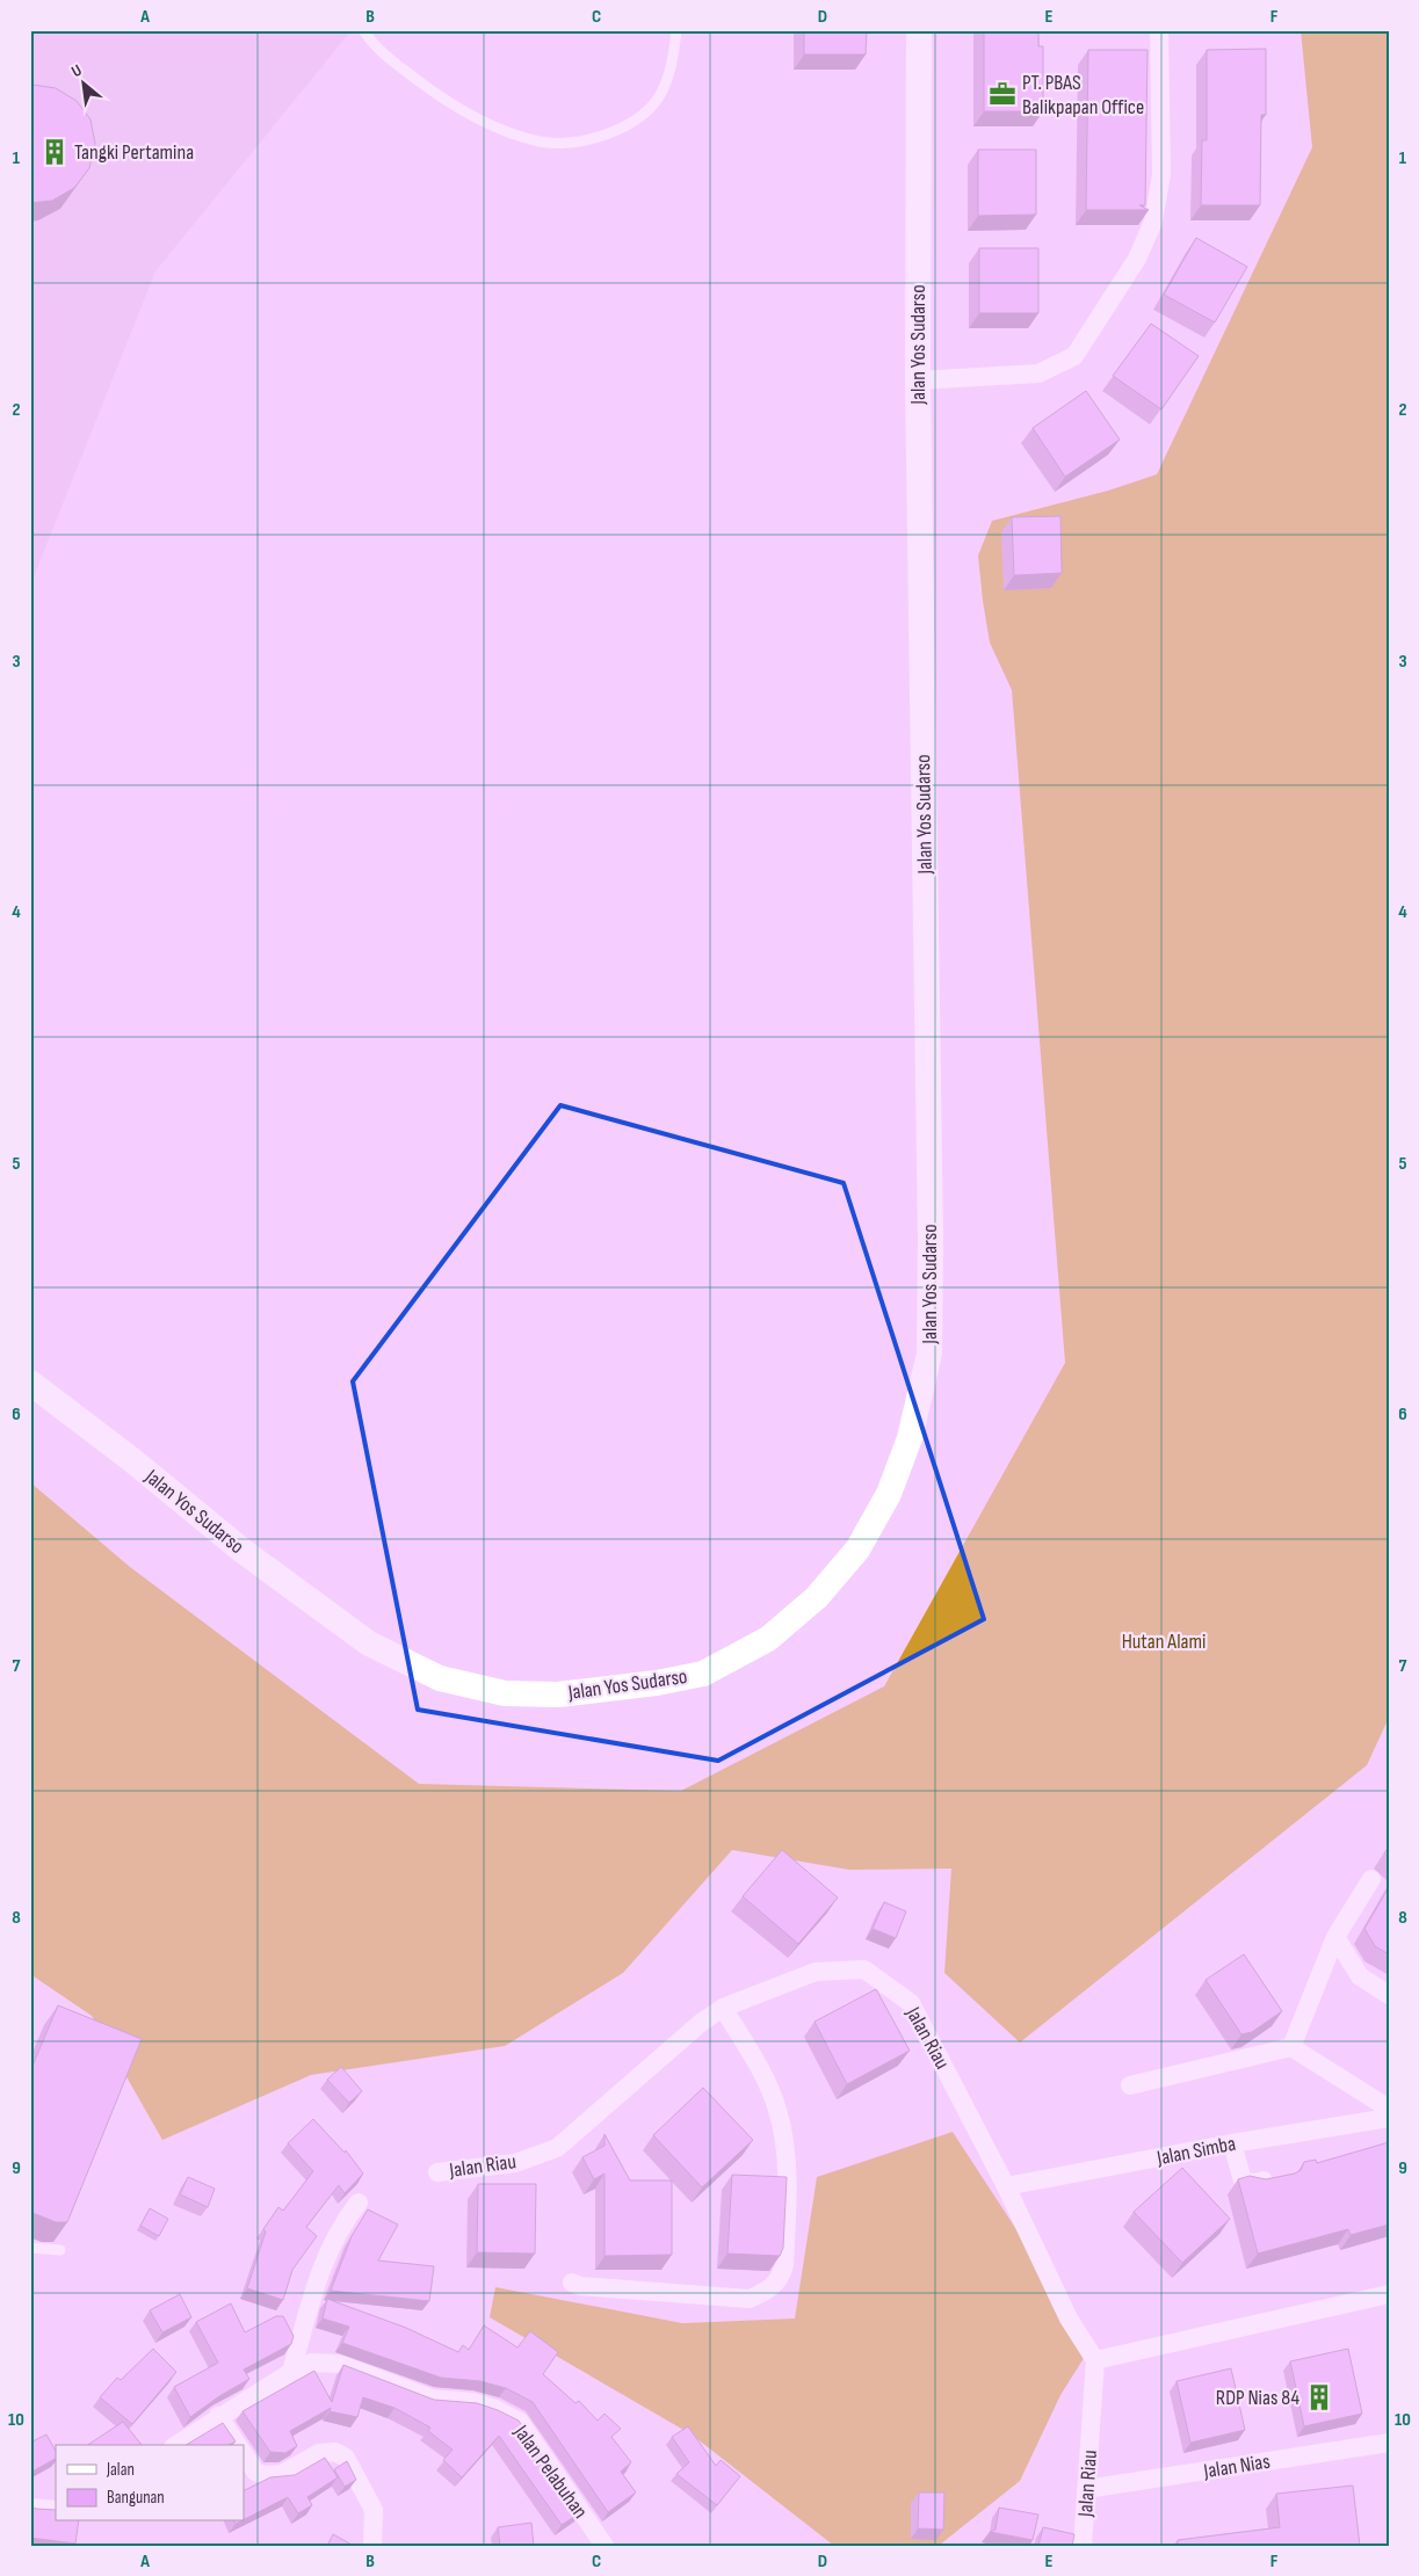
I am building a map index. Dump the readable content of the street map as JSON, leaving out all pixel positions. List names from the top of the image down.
{
  "streets": {
    "main road": ["Jalan Yos Sudarso"],
    "street": [
      "Jalan Riau",
      "Jalan Simba",
      "Jalan Nias",
      "Jalan Pelabuhan"
    ]
  },
  "crossings": [
    ["Jalan Riau", "Jalan Simba"],
    ["Jalan Riau", "Jalan Nias"]
  ],
  "parks": ["Hutan Alami"],
  "places": {
    "office": ["PT. PBAS Balikpapan Office"],
    "building": ["Tangki Pertamina", "RDP Nias 84"]
  },
  "legend": ["Jalan", "Bangunan"],
  "north": "top left",
  "grid": {
    "columns": [
      "A",
      "B",
      "C",
      "D",
      "E",
      "F"
    ],
    "rows": [
      "1",
      "2",
      "3",
      "4",
      "5",
      "6",
      "7",
      "8",
      "9",
      "10"
    ]
  }
}
